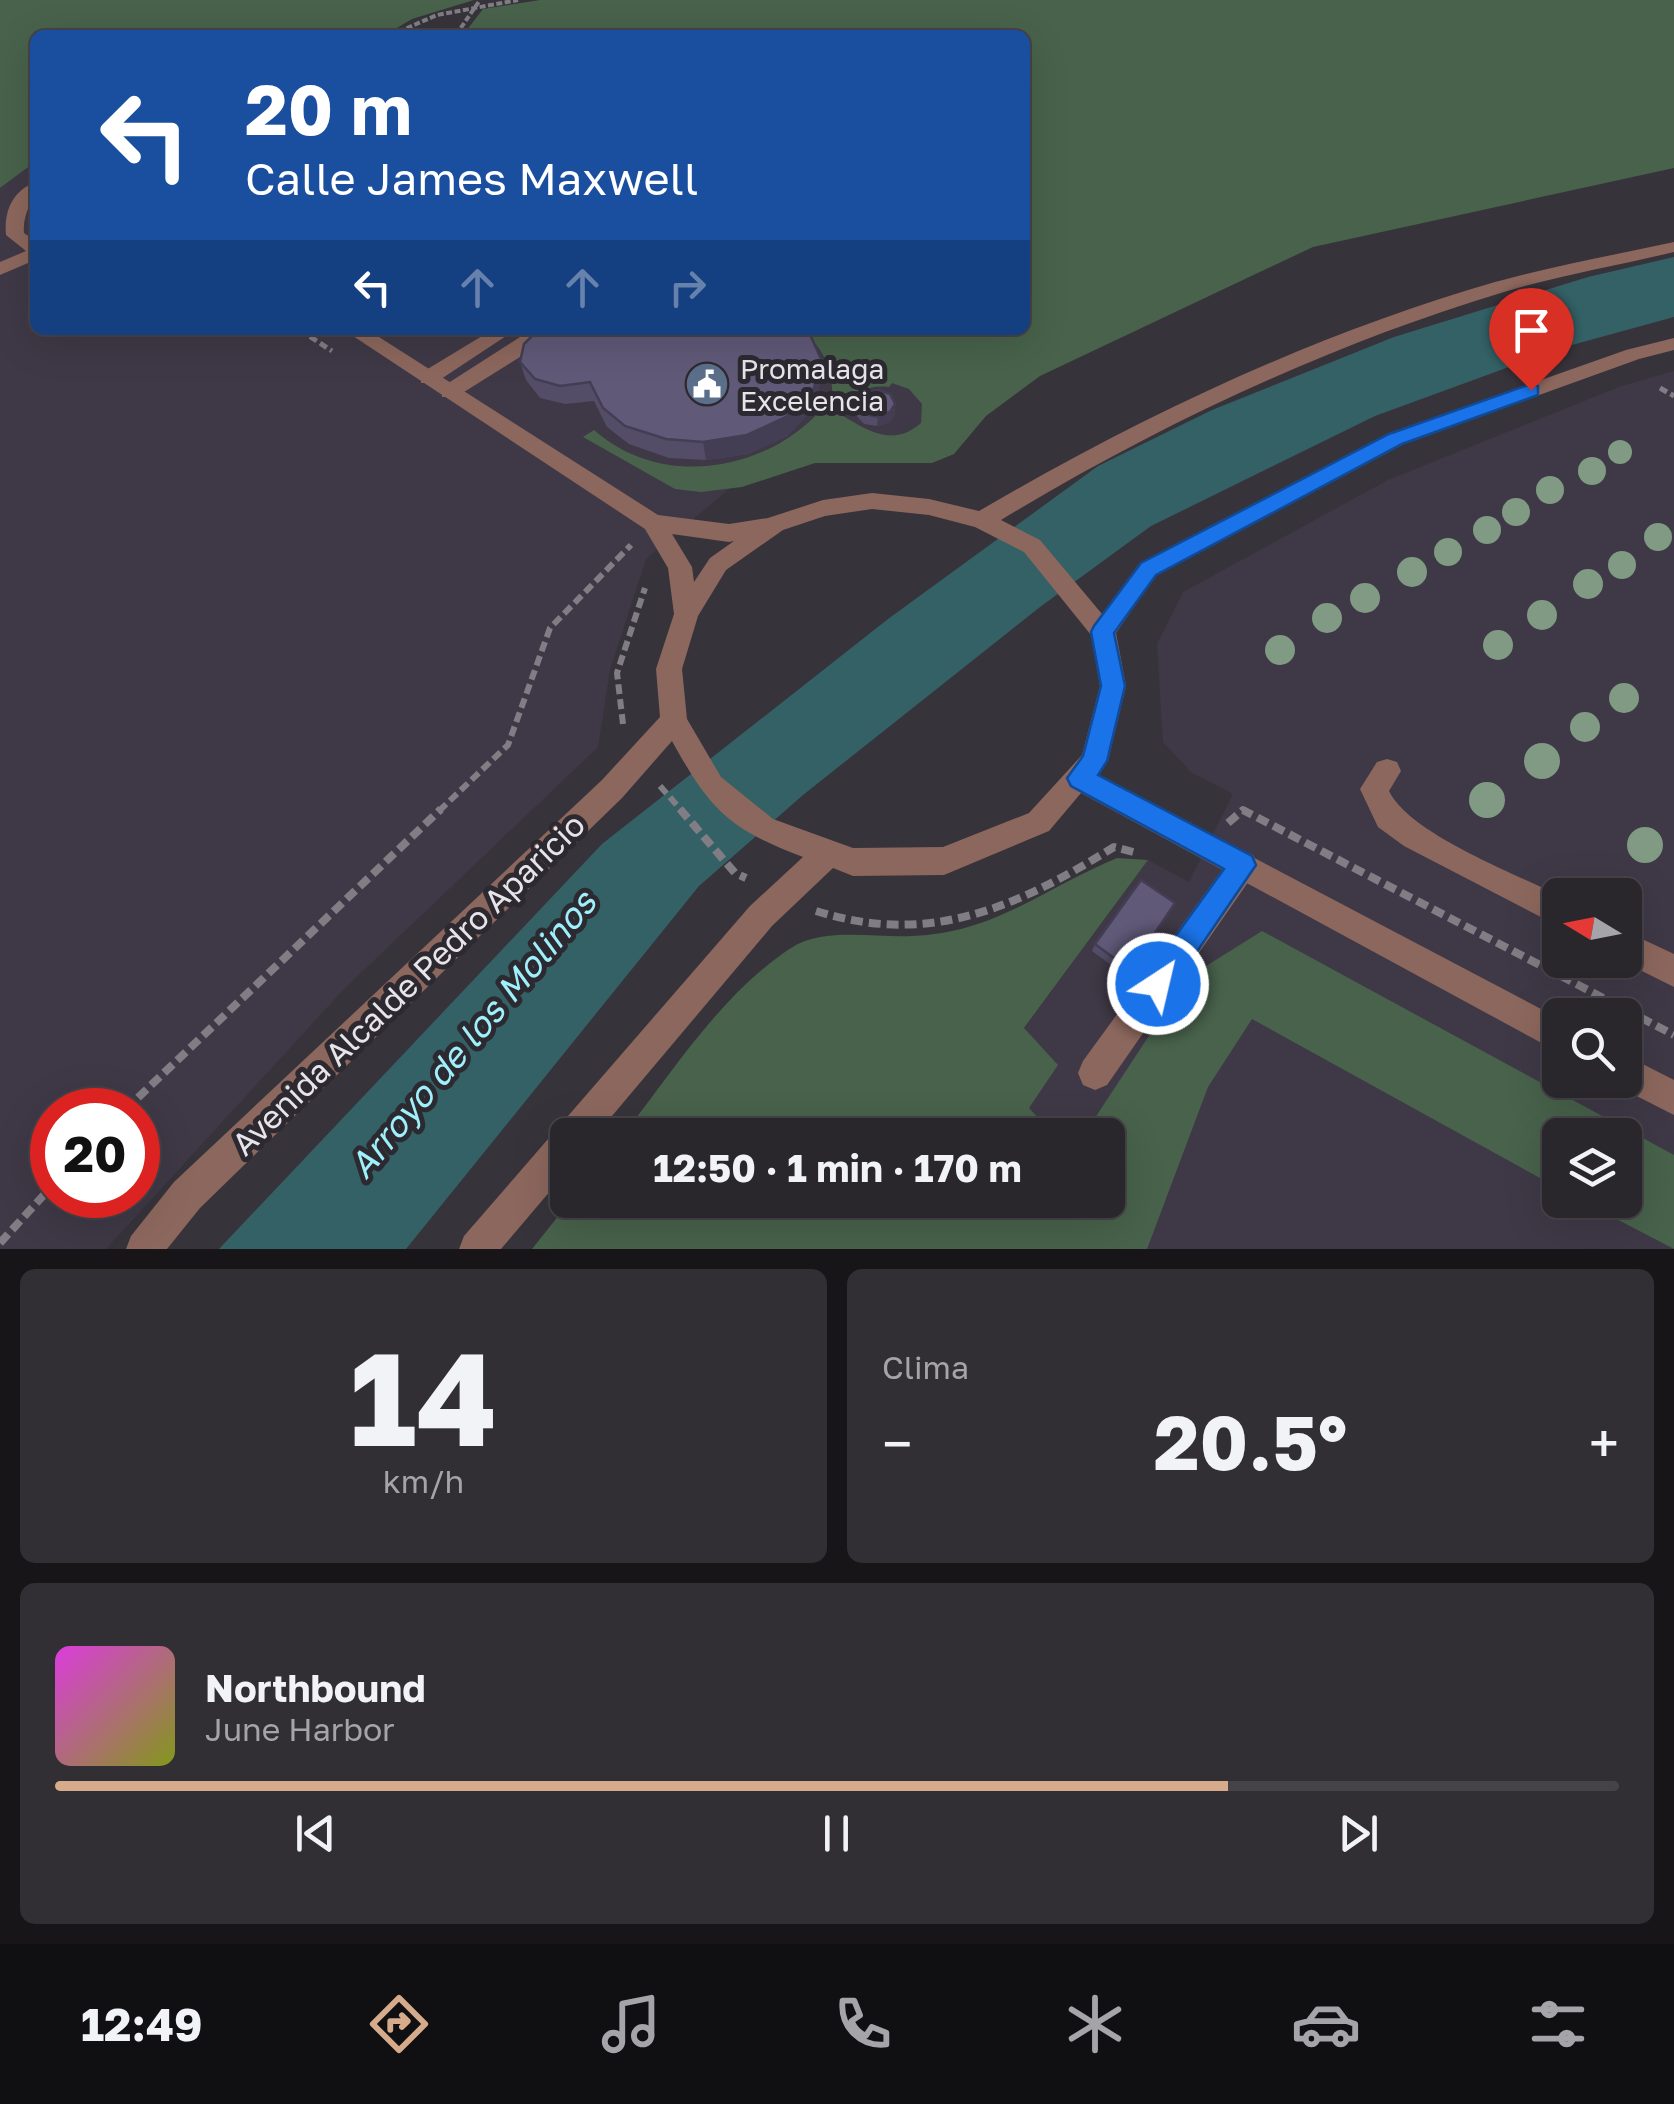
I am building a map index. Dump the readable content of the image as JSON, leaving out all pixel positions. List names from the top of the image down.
{
  "streets": {
    "street": ["Avenida Alcalde Pedro Aparicio"]
  },
  "water": ["Arroyo de los Molinos"],
  "places": {
    "public building": ["Promalaga Excelencia"]
  },
  "north": "left",
  "page": {
    "turn": ["20 m", "Calle James Maxwell"],
    "limit": "20",
    "trip": "12:50 · 1 min · 170 m",
    "tile": [
      ["14", "km/h"],
      "Clima"
    ],
    "heat": ["−", "20.5°", "+"],
    "song": ["Northbound", "June Harbor"],
    "tabs": "12:49"
  }
}
